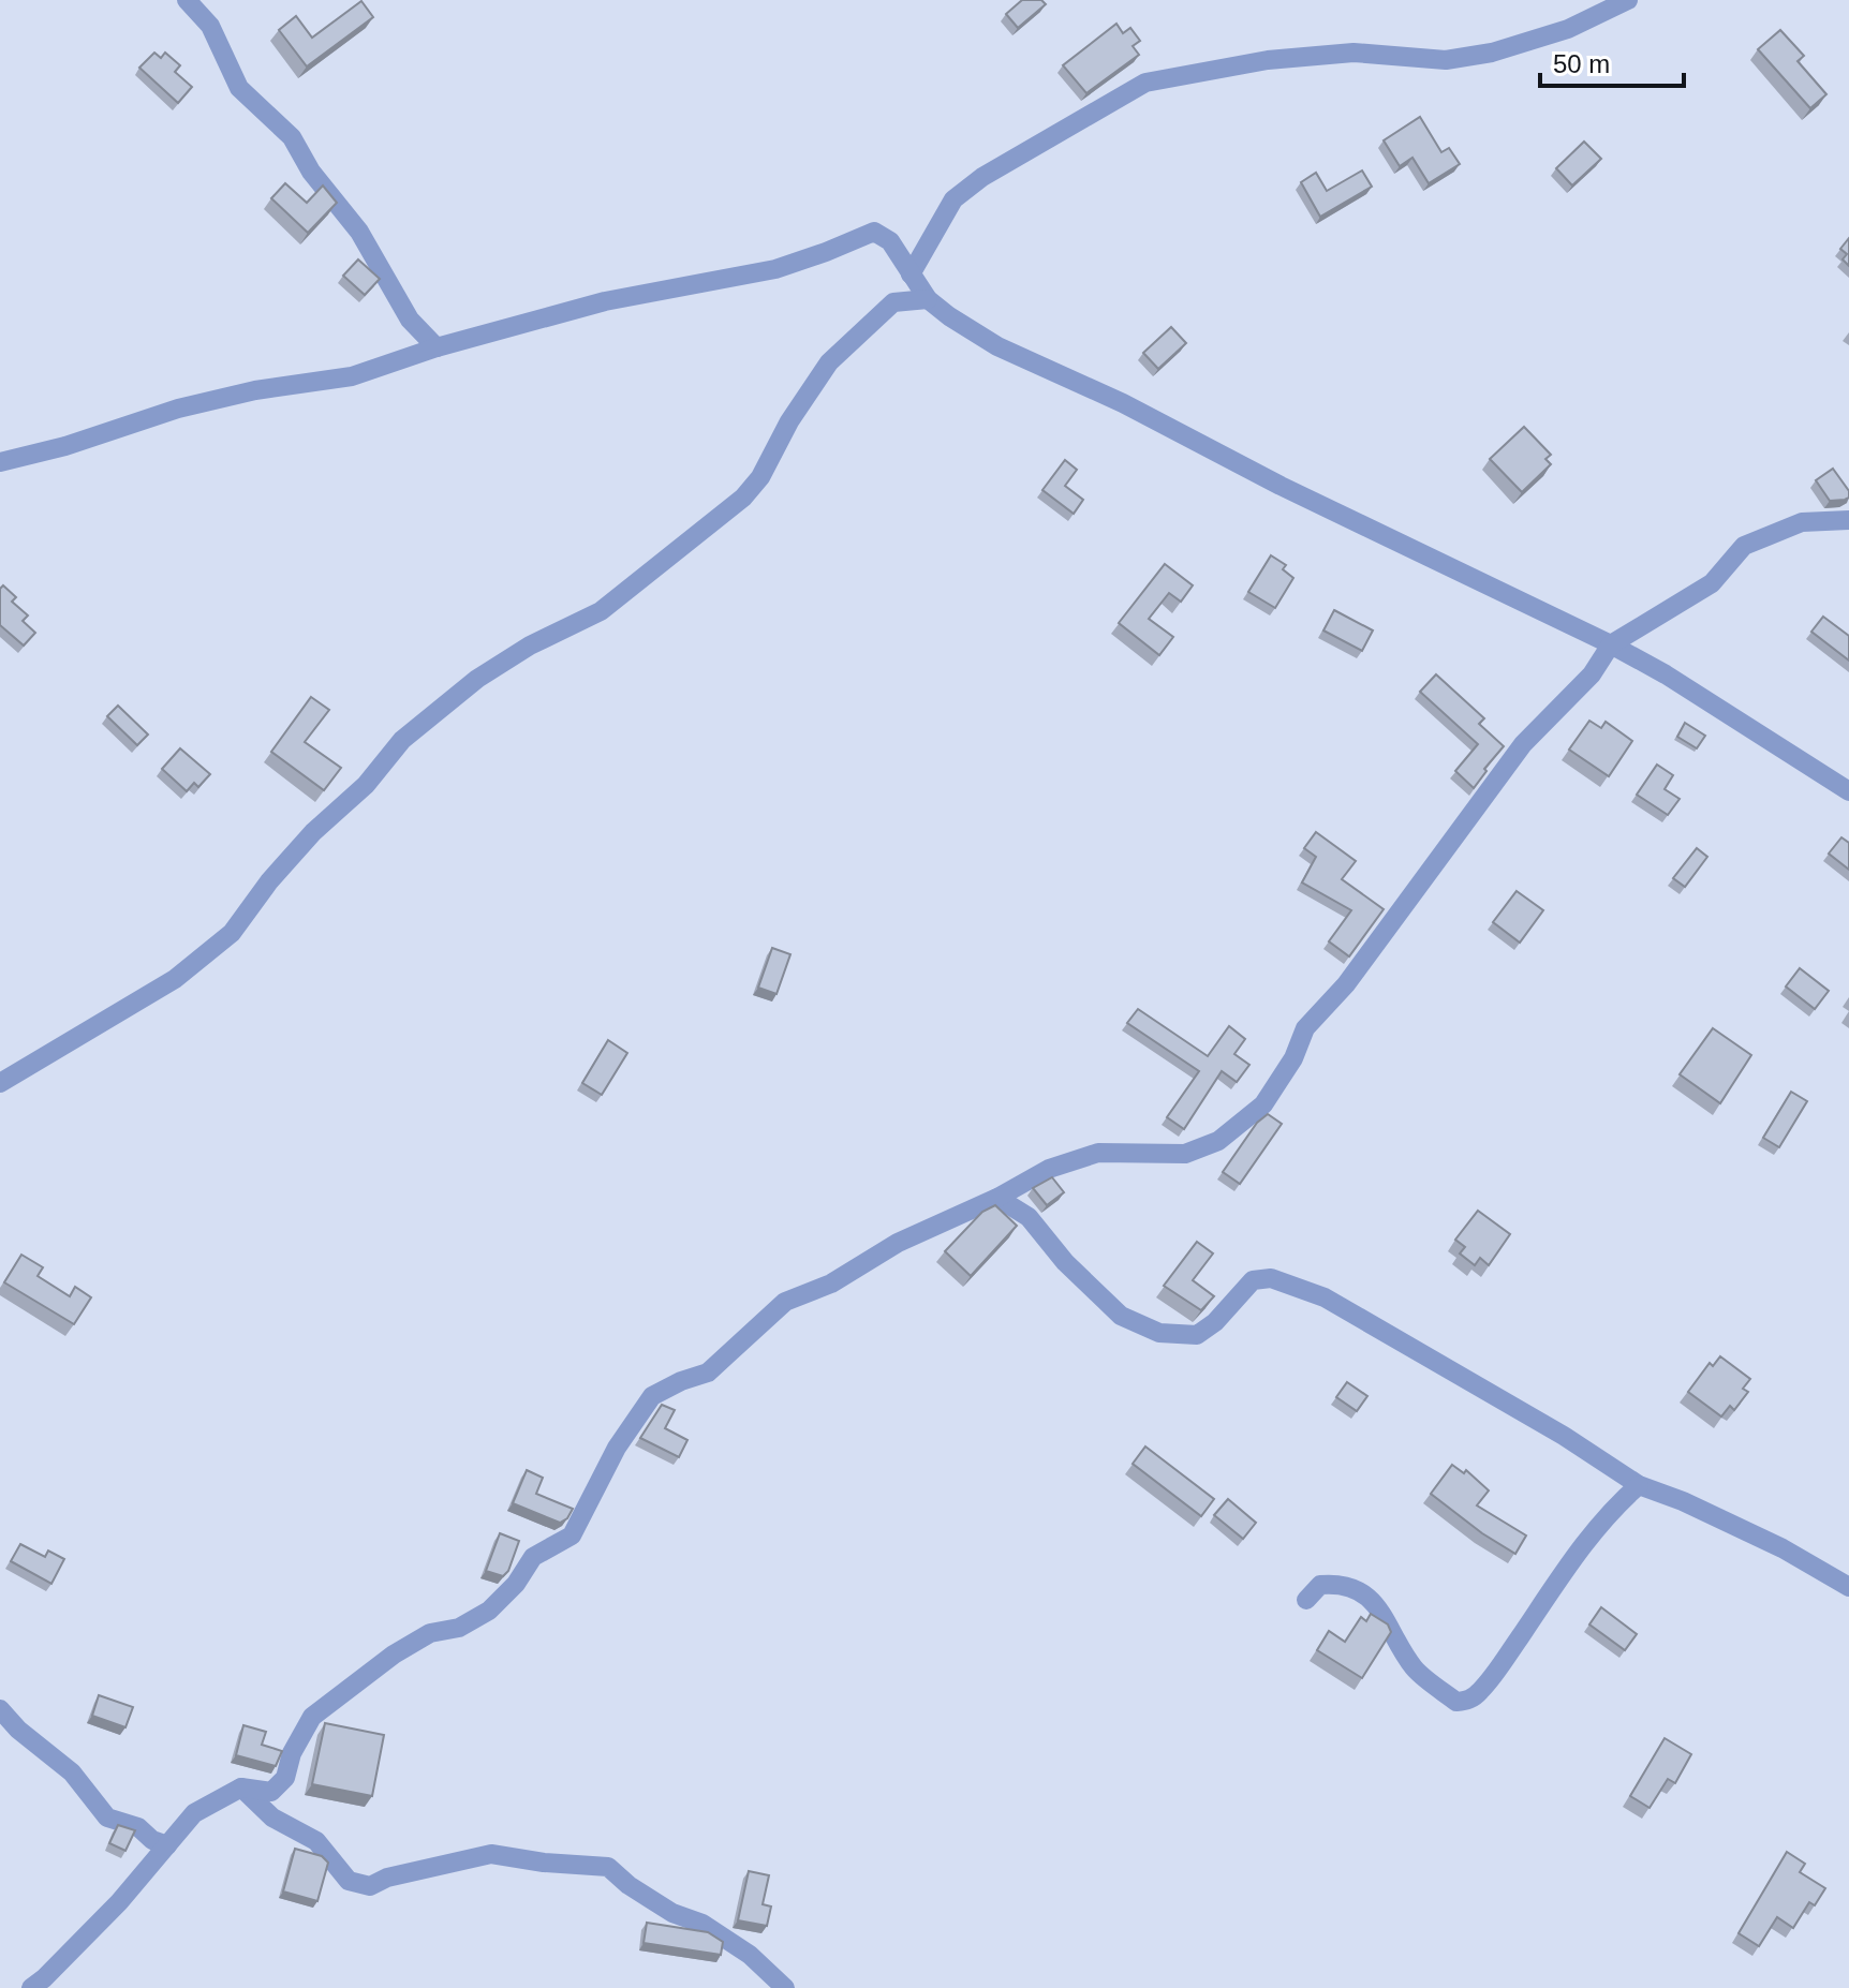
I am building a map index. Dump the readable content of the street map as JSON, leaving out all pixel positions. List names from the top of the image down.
{
  "scale_bar": "50 m"
}
